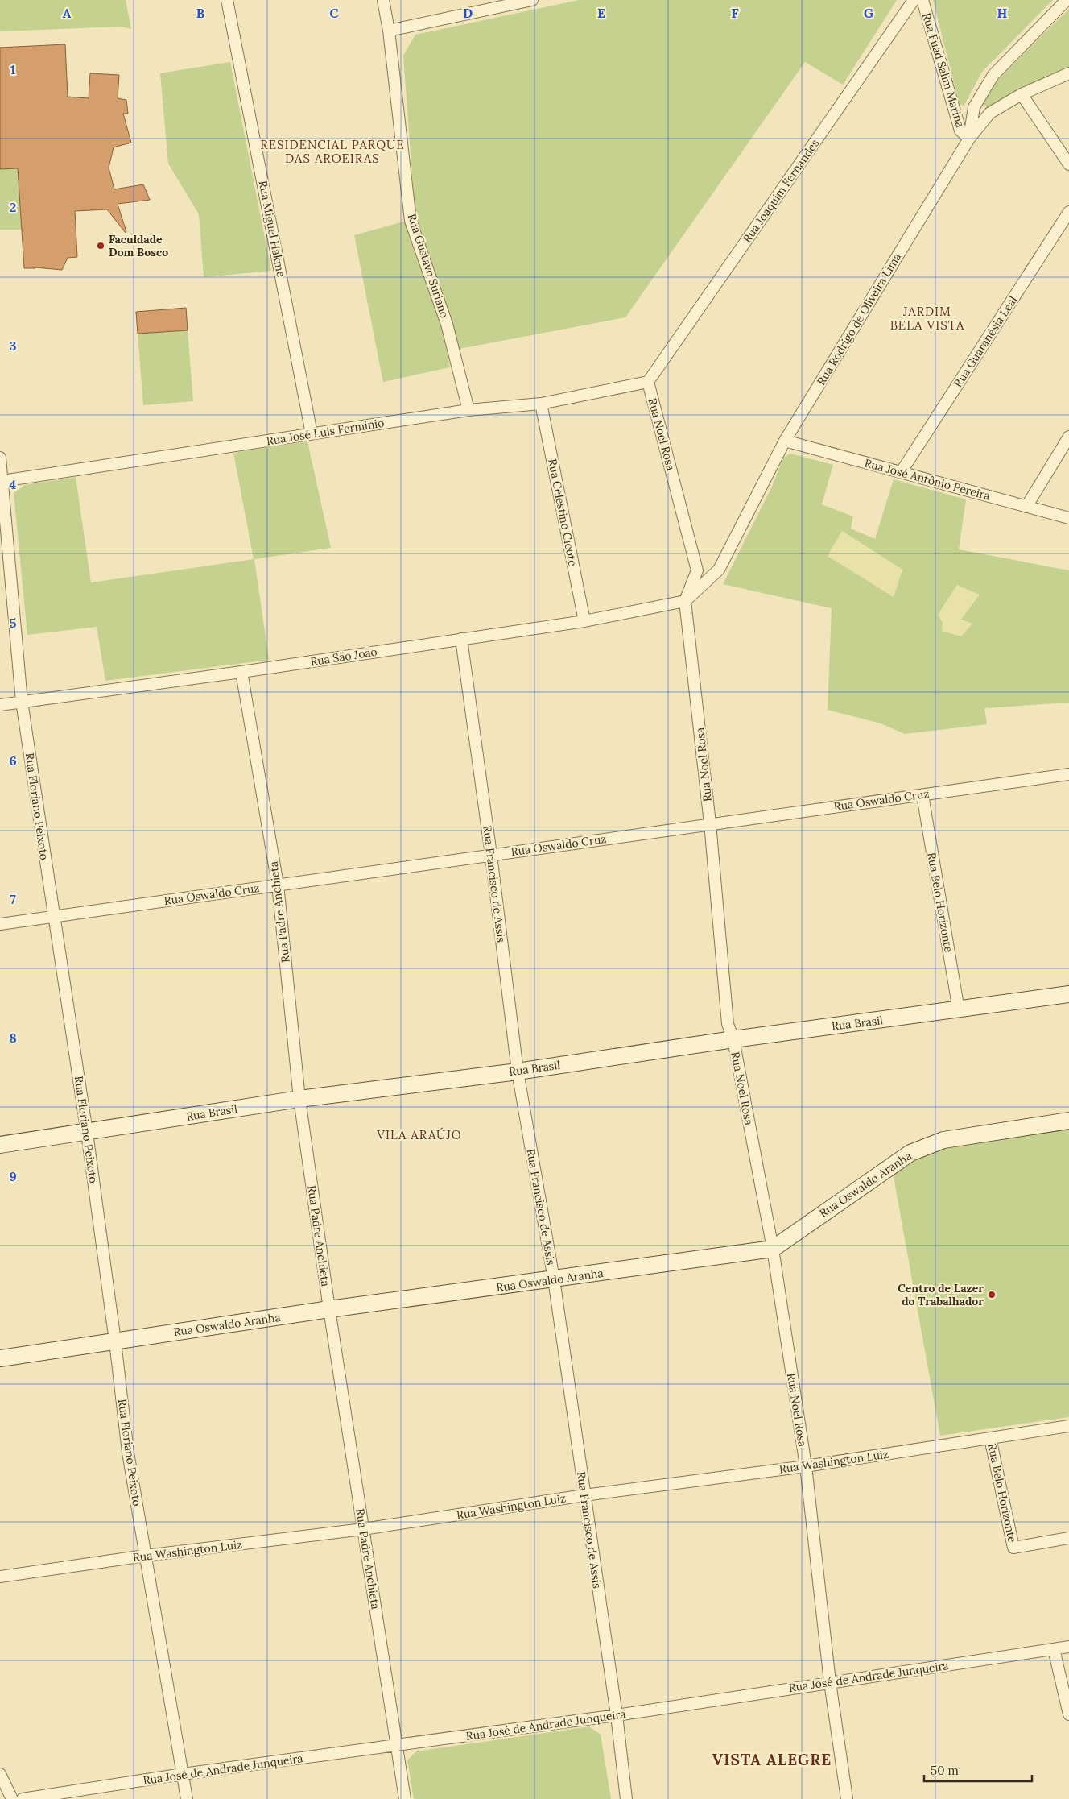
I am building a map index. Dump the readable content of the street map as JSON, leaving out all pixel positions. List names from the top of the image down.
{
  "streets": {
    "street": [
      "Rua Fuad Salim Marina",
      "Rua Joaquim Fernandes",
      "Rua Miguel Hakme",
      "Rua Gustavo Suriano",
      "Rua Rodrigo de Oliveira Lima",
      "Rua Guaranésia Leal",
      "Rua José Luis Ferminio",
      "Rua Noel Rosa",
      "Rua José Antônio Pereira",
      "Rua Celestino Cicote",
      "Rua São João",
      "Rua Oswaldo Cruz",
      "Rua Floriano Peixoto",
      "Rua Francisco de Assis",
      "Rua Belo Horizonte",
      "Rua Padre Anchieta",
      "Rua Brasil",
      "Rua Oswaldo Aranha",
      "Rua Washington Luiz",
      "Rua José de Andrade Junqueira"
    ]
  },
  "crossings": [
    ["Rua Fuad Salim Marina", "Rua Rodrigo de Oliveira Lima"],
    ["Rua Joaquim Fernandes", "Rua José Luis Ferminio"],
    ["Rua Joaquim Fernandes", "Rua Noel Rosa"],
    ["Rua Miguel Hakme", "Rua José Luis Ferminio"],
    ["Rua Gustavo Suriano", "Rua José Luis Ferminio"],
    ["Rua Rodrigo de Oliveira Lima", "Rua Noel Rosa"],
    ["Rua Rodrigo de Oliveira Lima", "Rua José Antônio Pereira"],
    ["Rua Rodrigo de Oliveira Lima", "Rua São João"],
    ["Rua Guaranésia Leal", "Rua José Antônio Pereira"],
    ["Rua José Luis Ferminio", "Rua Noel Rosa"],
    ["Rua José Luis Ferminio", "Rua Celestino Cicote"],
    ["Rua José Luis Ferminio", "Rua Floriano Peixoto"],
    ["Rua Noel Rosa", "Rua São João"],
    ["Rua Noel Rosa", "Rua Oswaldo Cruz"],
    ["Rua Noel Rosa", "Rua Brasil"],
    ["Rua Noel Rosa", "Rua Oswaldo Aranha"],
    ["Rua Noel Rosa", "Rua Washington Luiz"],
    ["Rua Noel Rosa", "Rua José de Andrade Junqueira"],
    ["Rua Celestino Cicote", "Rua São João"],
    ["Rua São João", "Rua Floriano Peixoto"],
    ["Rua São João", "Rua Francisco de Assis"],
    ["Rua São João", "Rua Padre Anchieta"],
    ["Rua Oswaldo Cruz", "Rua Floriano Peixoto"],
    ["Rua Oswaldo Cruz", "Rua Francisco de Assis"],
    ["Rua Oswaldo Cruz", "Rua Belo Horizonte"],
    ["Rua Oswaldo Cruz", "Rua Padre Anchieta"],
    ["Rua Floriano Peixoto", "Rua Brasil"],
    ["Rua Floriano Peixoto", "Rua Oswaldo Aranha"],
    ["Rua Floriano Peixoto", "Rua Washington Luiz"],
    ["Rua Floriano Peixoto", "Rua José de Andrade Junqueira"],
    ["Rua Francisco de Assis", "Rua Brasil"],
    ["Rua Francisco de Assis", "Rua Oswaldo Aranha"],
    ["Rua Francisco de Assis", "Rua Washington Luiz"],
    ["Rua Francisco de Assis", "Rua José de Andrade Junqueira"],
    ["Rua Belo Horizonte", "Rua Brasil"],
    ["Rua Belo Horizonte", "Rua Washington Luiz"],
    ["Rua Padre Anchieta", "Rua Brasil"],
    ["Rua Padre Anchieta", "Rua Oswaldo Aranha"],
    ["Rua Padre Anchieta", "Rua Washington Luiz"],
    ["Rua Padre Anchieta", "Rua José de Andrade Junqueira"]
  ],
  "districts": [
    "RESIDENCIAL PARQUE DAS AROEIRAS",
    "JARDIM BELA VISTA",
    "VILA ARAÚJO",
    "VISTA ALEGRE"
  ],
  "places": ["Faculdade Dom Bosco", "Centro de Lazer do Trabalhador"],
  "scale_bar": "50 m",
  "grid": {
    "columns": [
      "A",
      "B",
      "C",
      "D",
      "E",
      "F",
      "G",
      "H"
    ],
    "rows": [
      "1",
      "2",
      "3",
      "4",
      "5",
      "6",
      "7",
      "8",
      "9"
    ]
  }
}
